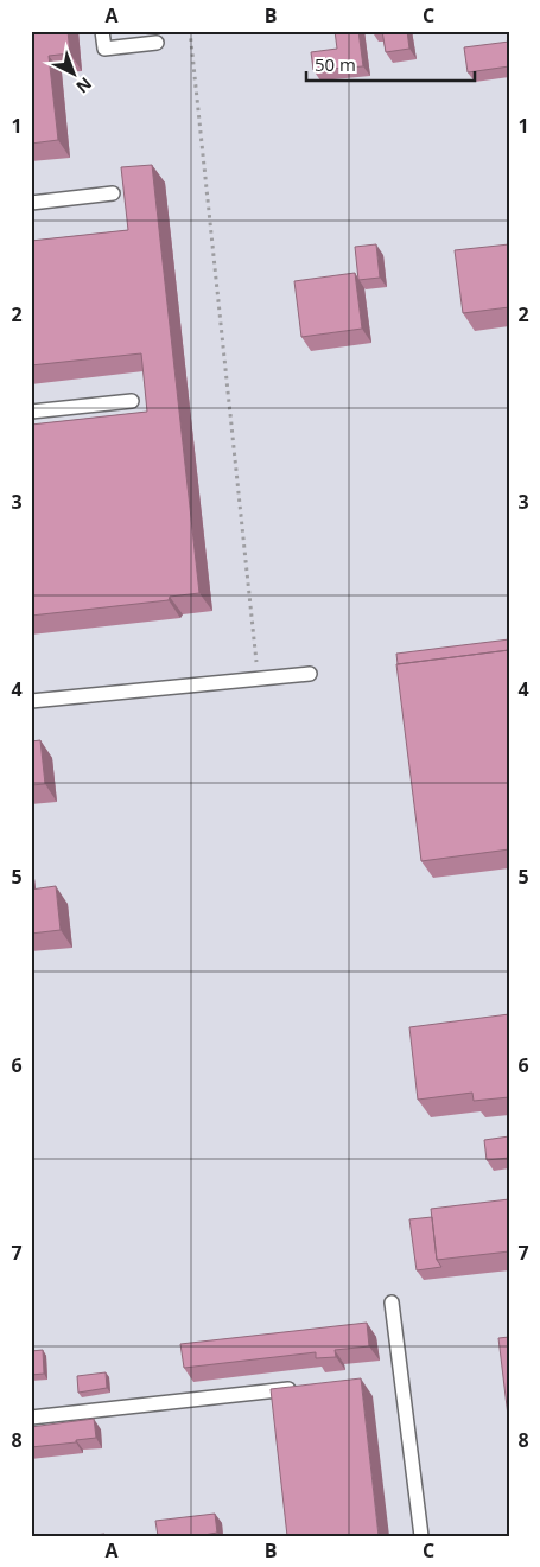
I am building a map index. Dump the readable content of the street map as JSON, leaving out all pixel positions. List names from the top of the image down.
{
  "scale_bar": "50 m",
  "north": "bottom right",
  "grid": {
    "columns": ["A", "B", "C"],
    "rows": [
      "1",
      "2",
      "3",
      "4",
      "5",
      "6",
      "7",
      "8"
    ]
  }
}
